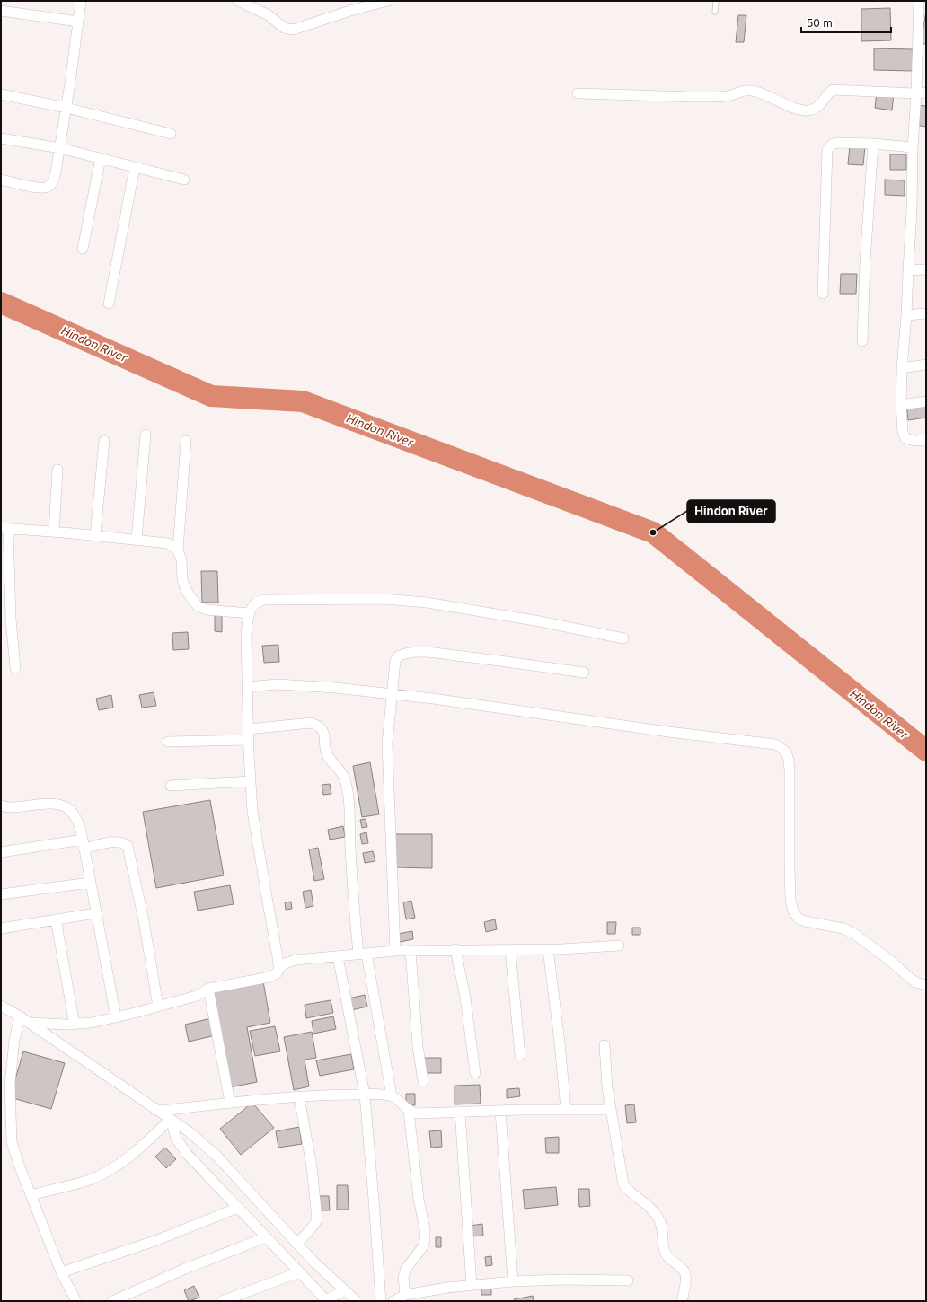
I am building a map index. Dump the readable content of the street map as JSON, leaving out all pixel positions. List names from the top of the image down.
{
  "water": ["Hindon River"],
  "places": ["Hindon River"],
  "scale_bar": "50 m"
}
